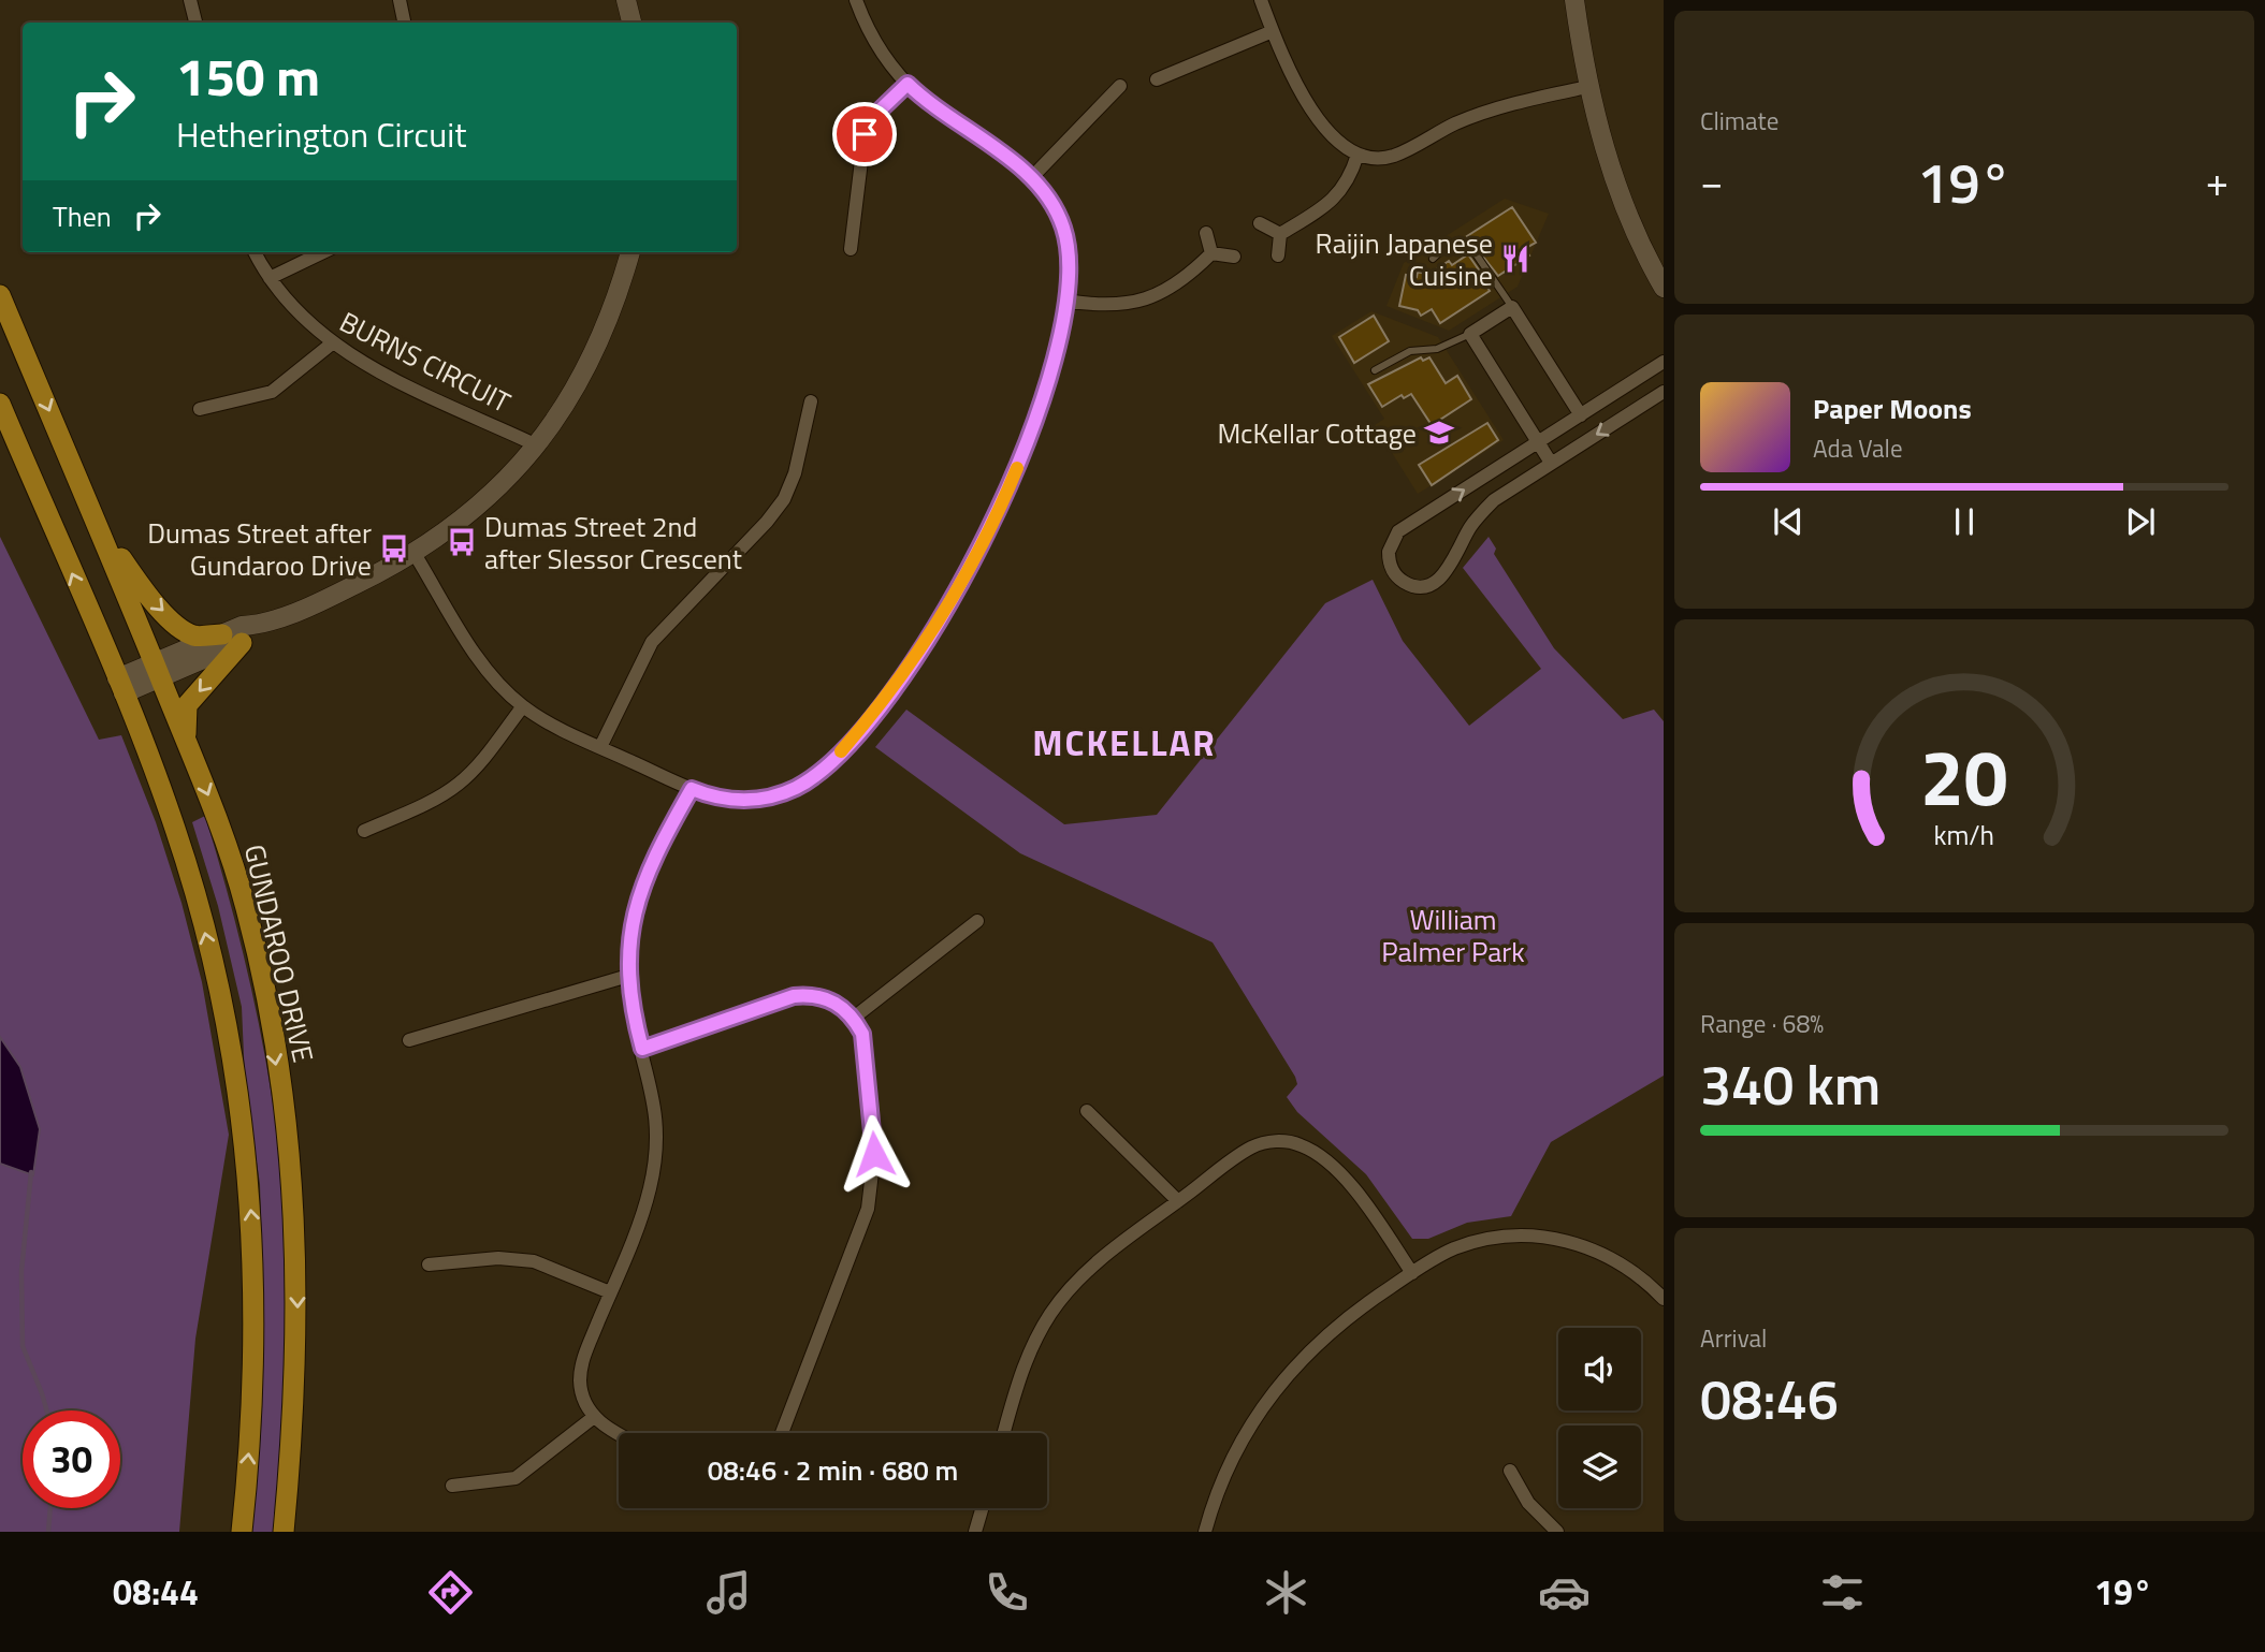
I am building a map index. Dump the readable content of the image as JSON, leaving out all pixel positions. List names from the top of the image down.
{
  "streets": {
    "main road": ["GUNDAROO DRIVE"],
    "street": ["BURNS CIRCUIT"]
  },
  "districts": ["MCKELLAR"],
  "parks": ["William Palmer Park"],
  "places": {
    "restaurant": ["Raijin Japanese Cuisine"],
    "school or university": ["McKellar Cottage"],
    "bus stop": ["Dumas Street 2nd after Slessor Crescent", "Dumas Street after Gundaroo Drive"]
  },
  "page": {
    "tile": [
      "Climate",
      ["Range · 68%", "340 km"],
      ["Arrival", "08:46"]
    ],
    "turn": ["150 m", "Hetherington Circuit"],
    "heat": ["−", "19°", "+"],
    "then": "Then",
    "song": ["Paper Moons", "Ada Vale"],
    "limit": "30",
    "trip": "08:46 · 2 min · 680 m",
    "tabs": ["08:44", "19°"],
    "gauge": ["20", "km/h"]
  }
}
